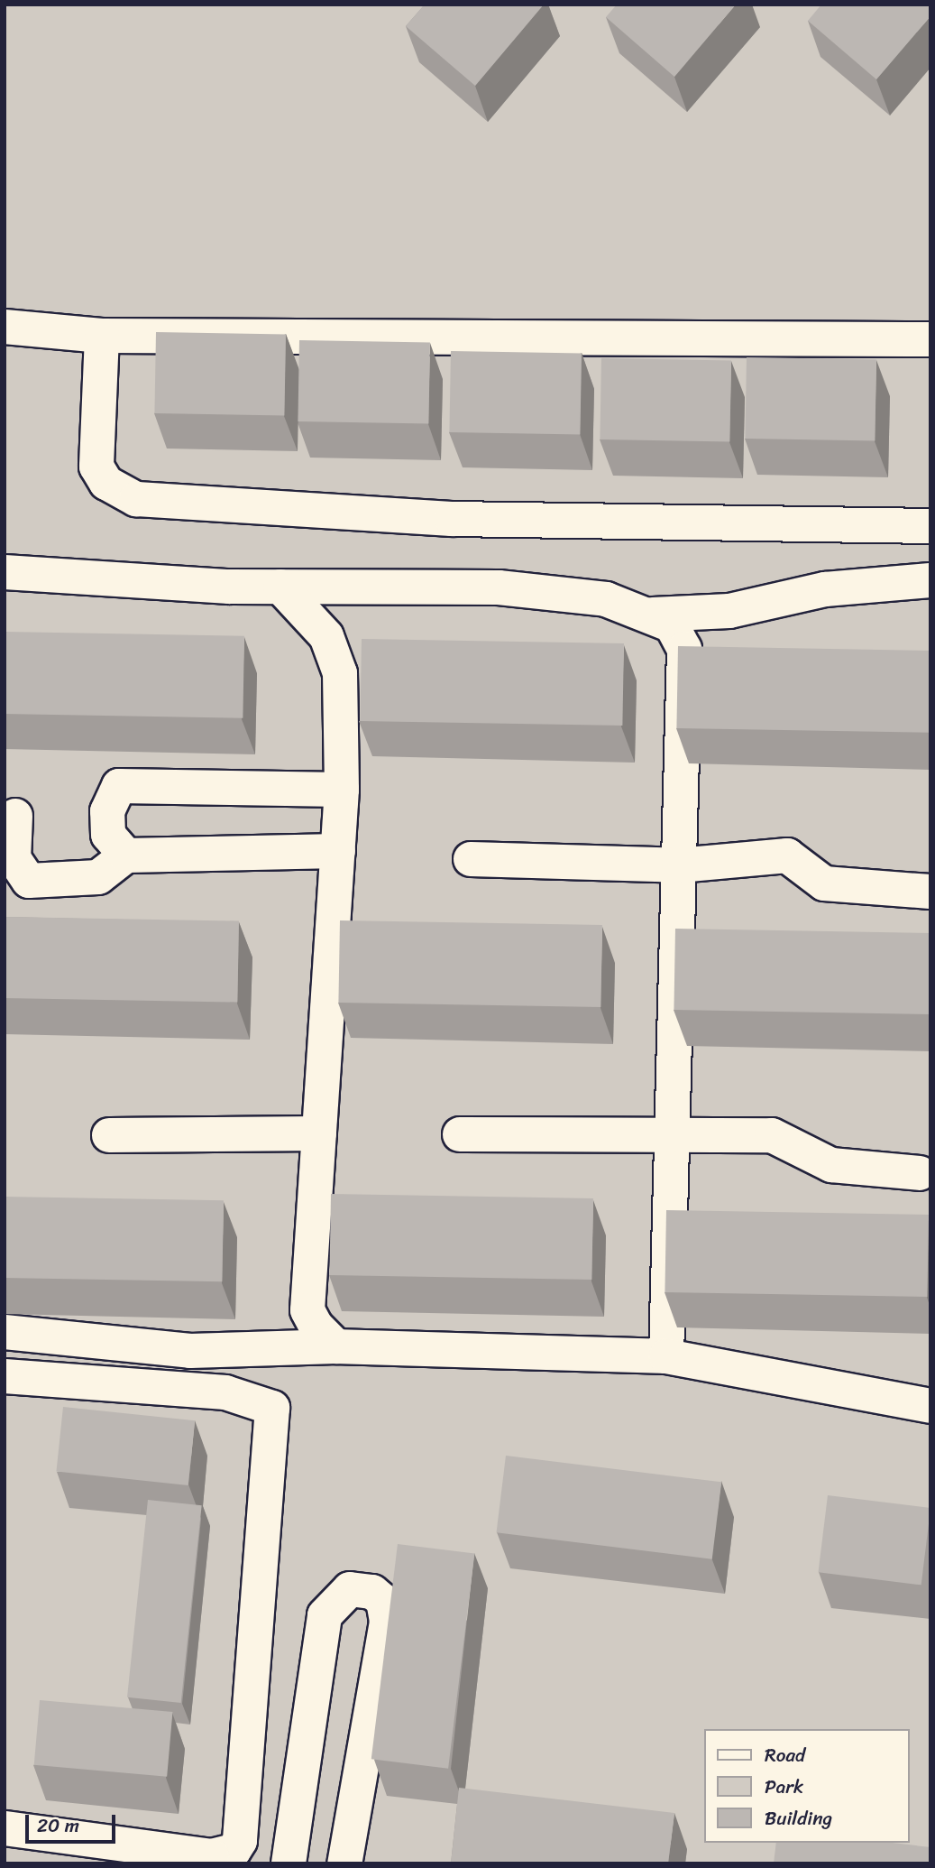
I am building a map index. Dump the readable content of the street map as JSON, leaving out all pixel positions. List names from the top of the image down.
{
  "legend": ["Road", "Park", "Building"],
  "scale_bar": "20 m"
}
